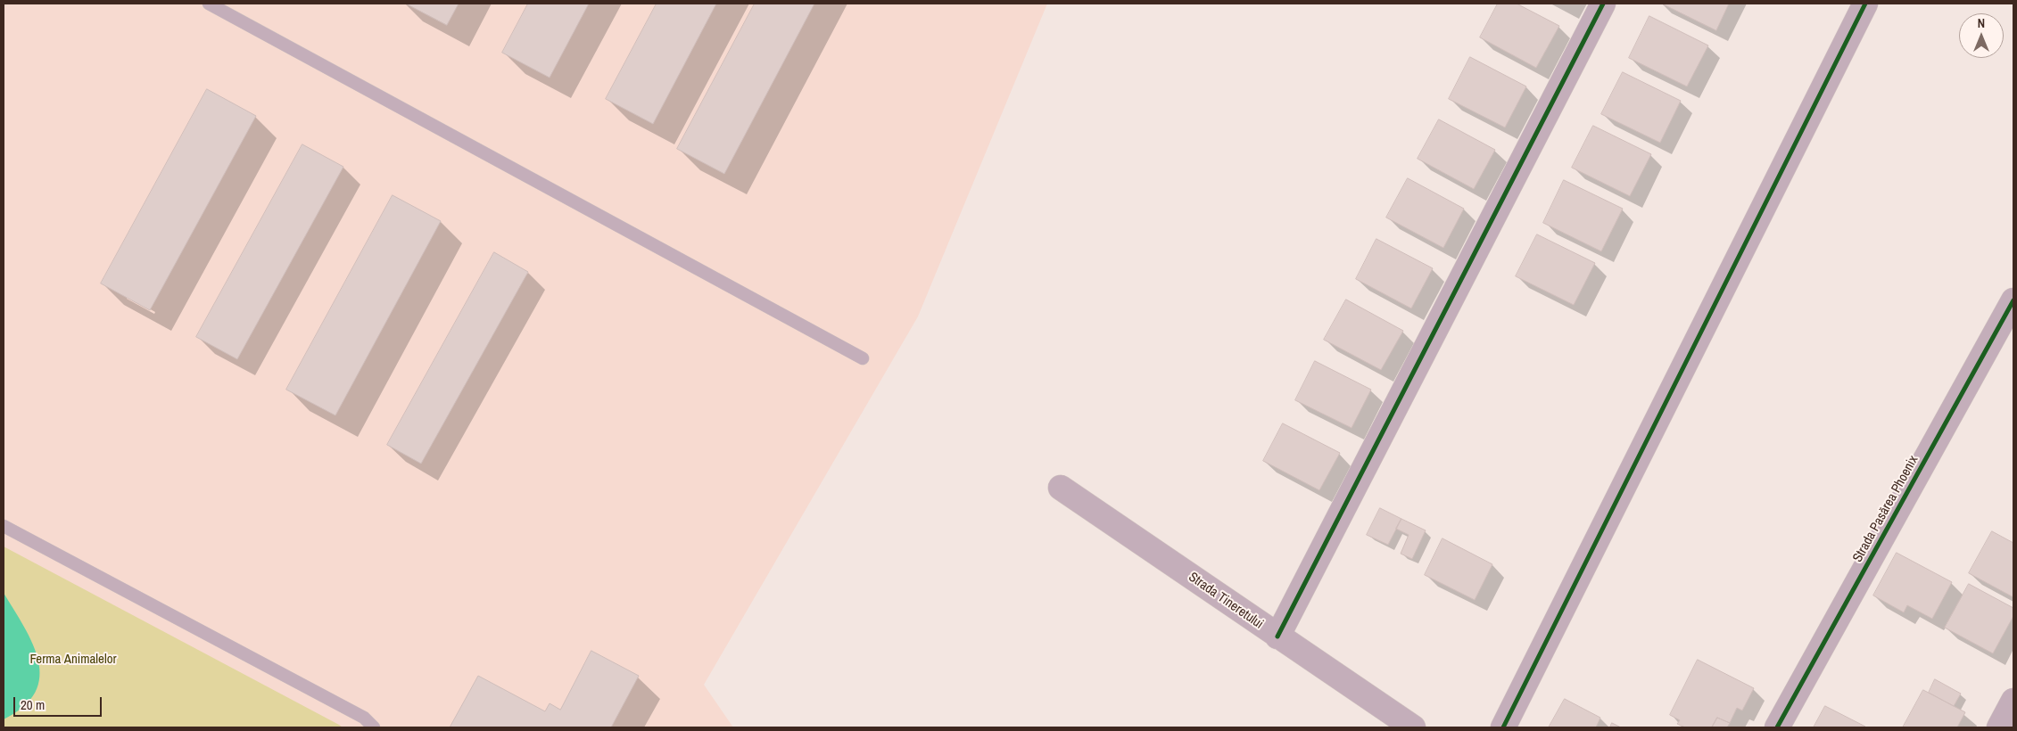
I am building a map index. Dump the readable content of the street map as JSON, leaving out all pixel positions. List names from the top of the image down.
{
  "streets": {
    "street": ["Strada Pasărea Phoenix", "Strada Tineretului"]
  },
  "parks": ["Ferma Animalelor"],
  "scale_bar": "20 m",
  "north": "top"
}
